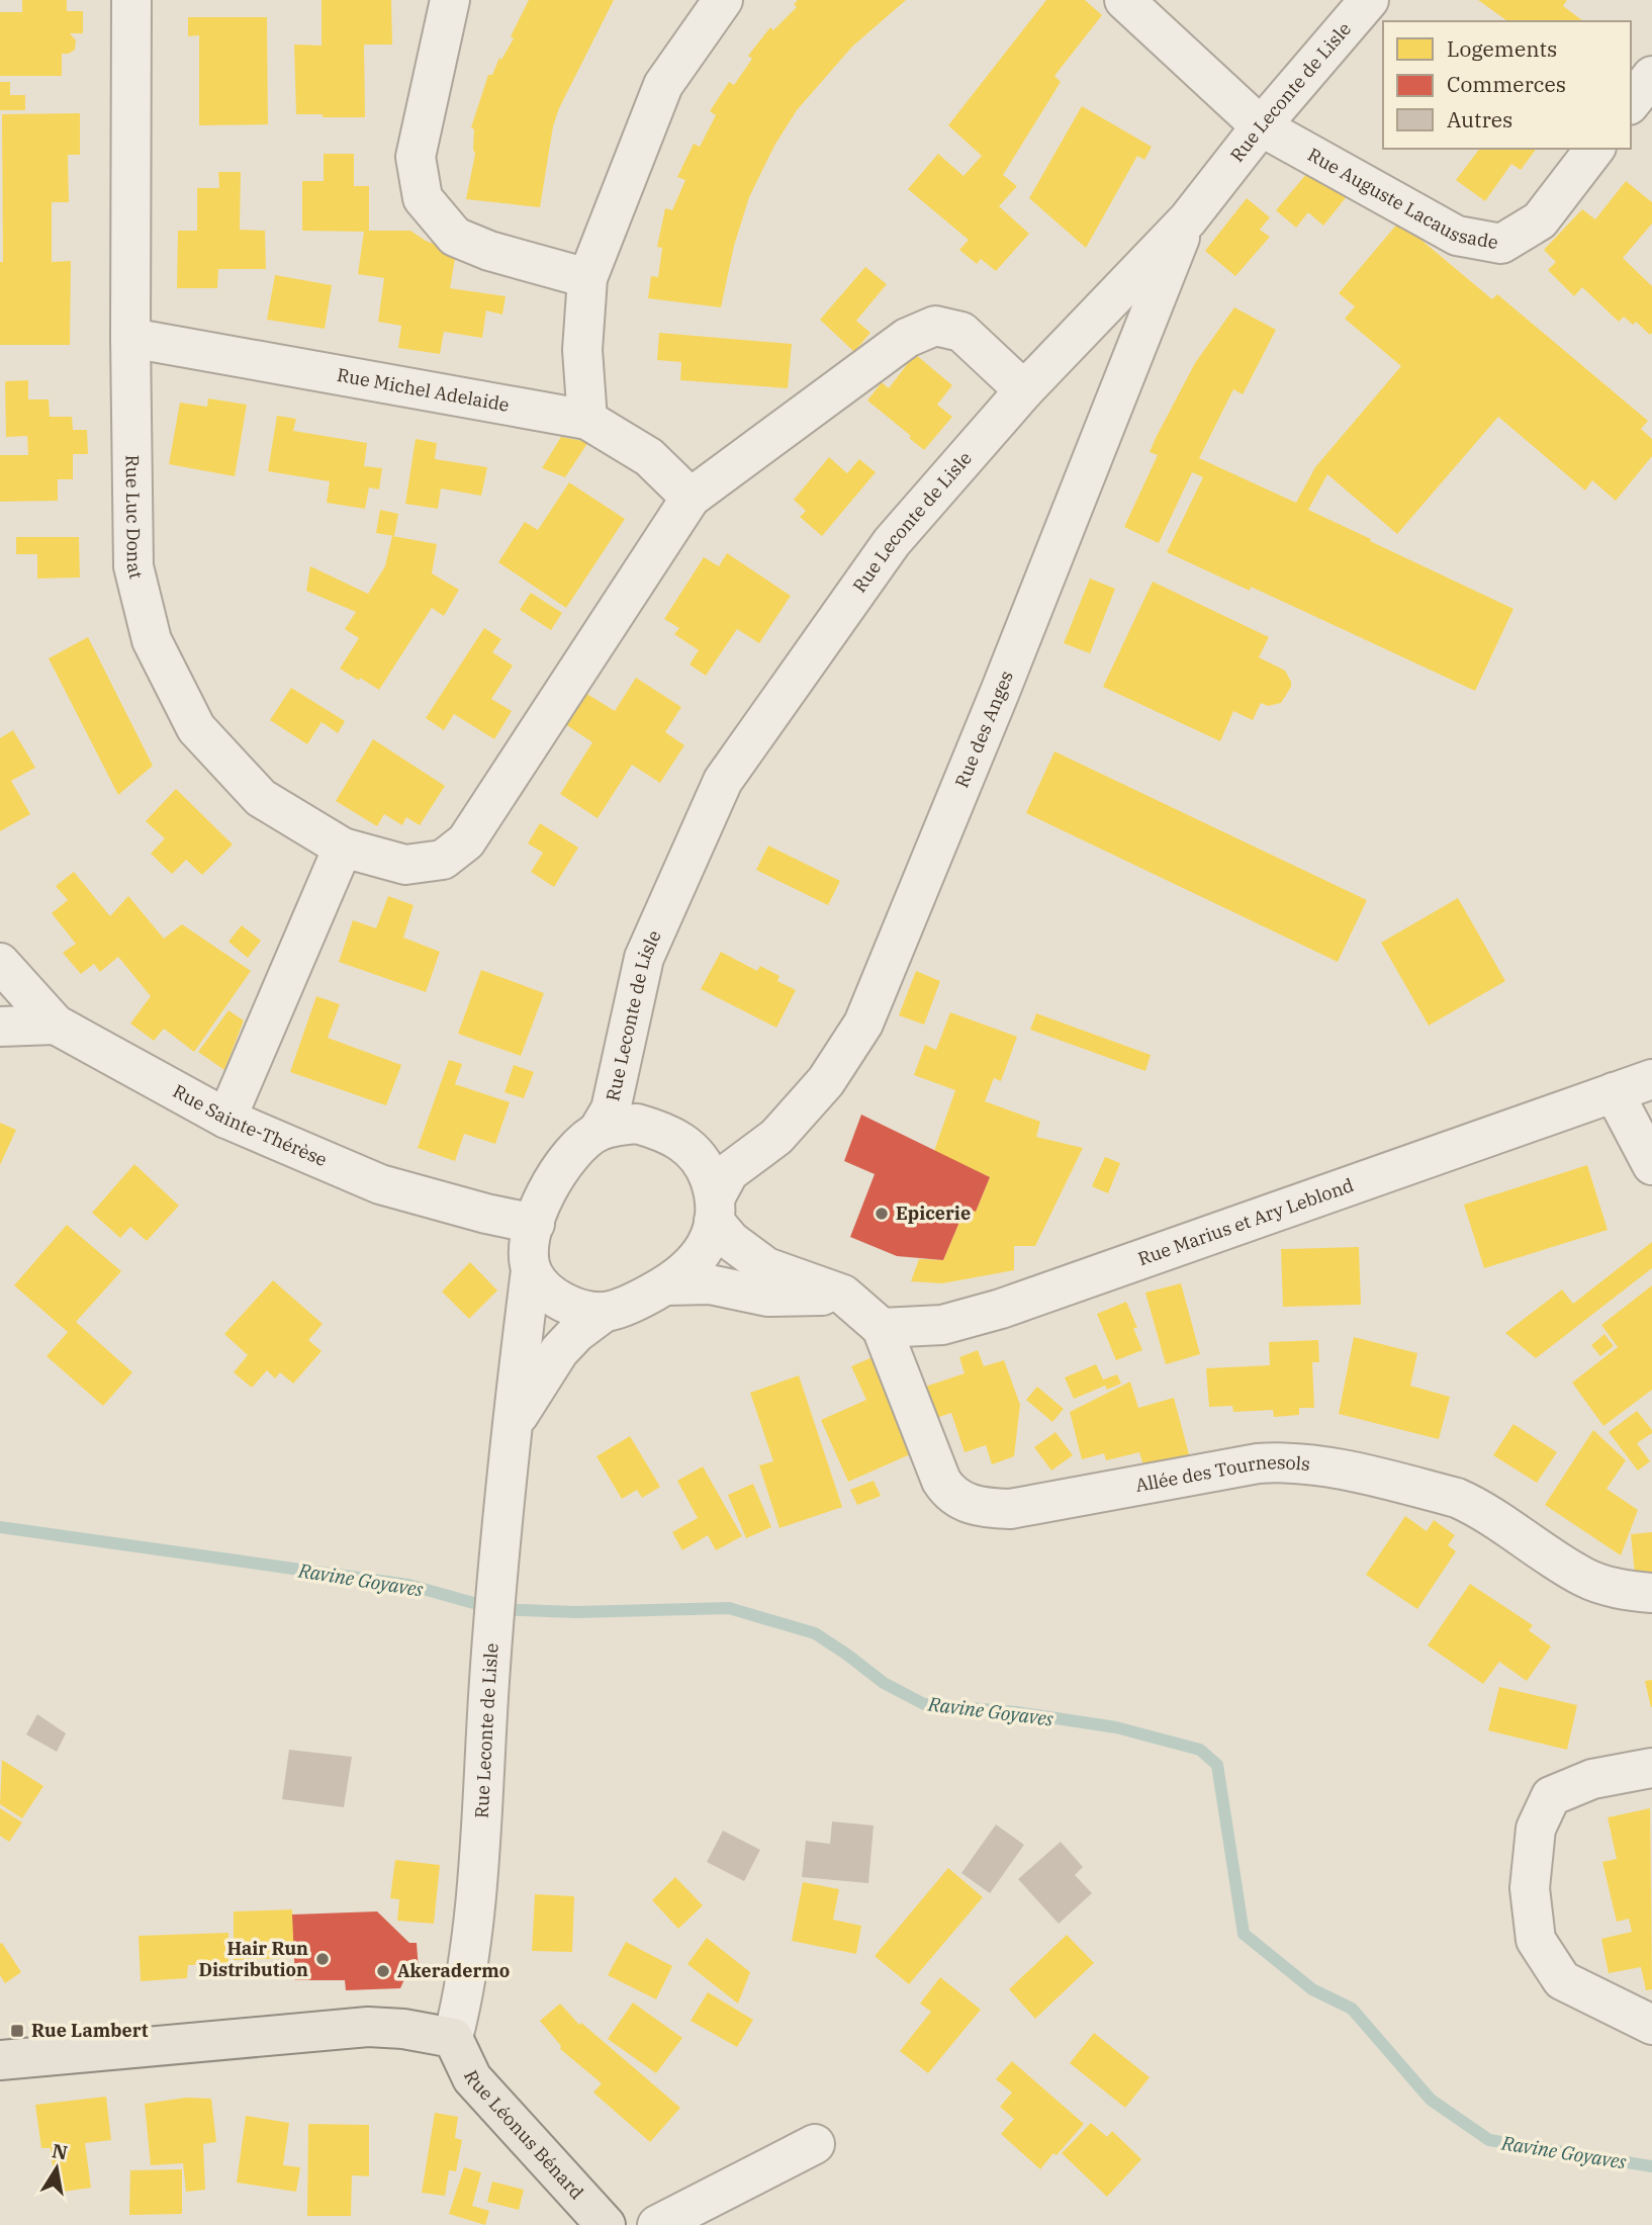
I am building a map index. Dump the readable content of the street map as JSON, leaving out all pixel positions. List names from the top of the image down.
{
  "streets": {
    "main road": ["Rue Léonus Bénard"],
    "street": [
      "Rue Leconte de Lisle",
      "Rue Auguste Lacaussade",
      "Rue Michel Adelaide",
      "Rue Luc Donat",
      "Rue des Anges",
      "Rue Sainte-Thérèse",
      "Rue Marius et Ary Leblond",
      "Allée des Tournesols"
    ]
  },
  "crossings": [
    ["Rue Leconte de Lisle", "Rue Auguste Lacaussade"],
    ["Rue Leconte de Lisle", "Rue des Anges"],
    ["Rue Leconte de Lisle", "Rue Sainte-Thérèse"],
    ["Rue Leconte de Lisle", "Rue Léonus Bénard"],
    ["Rue Michel Adelaide", "Rue Luc Donat"],
    ["Rue des Anges", "Rue Sainte-Thérèse"],
    ["Rue Marius et Ary Leblond", "Allée des Tournesols"]
  ],
  "water": ["Ravine Goyaves"],
  "places": {
    "other": ["Epicerie", "Hair Run Distribution", "Akeradermo"],
    "transit": ["Rue Lambert"]
  },
  "legend": ["Logements", "Commerces", "Autres"],
  "north": "top"
}
